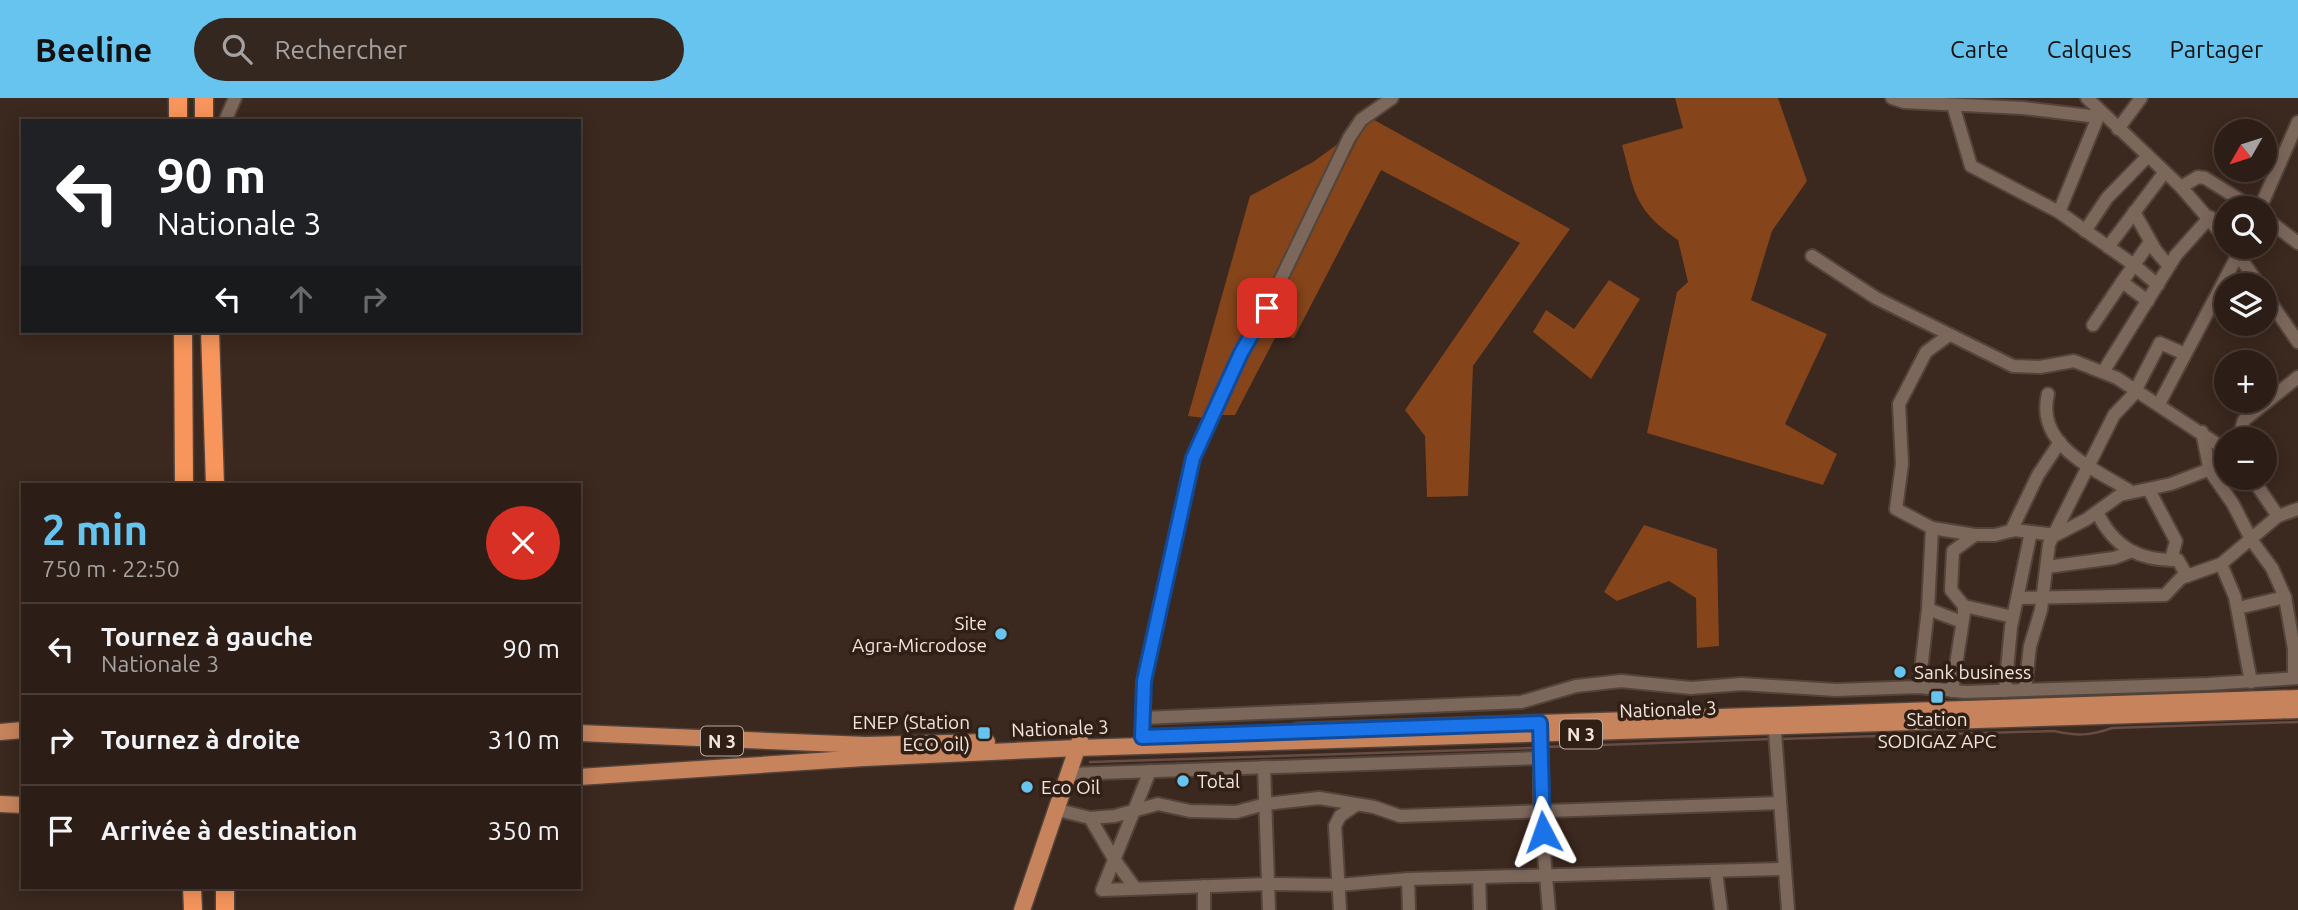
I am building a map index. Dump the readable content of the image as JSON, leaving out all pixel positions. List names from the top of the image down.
{
  "streets": {
    "main road": ["Nationale 3", "N 3"]
  },
  "places": {
    "other": [
      "Site Agra-Microdose",
      "Sank business",
      "Total",
      "Eco Oil"
    ],
    "transit": ["Station SODIGAZ APC", "ENEP (Station ECO oil)"]
  },
  "north": "bottom left",
  "page": {
    "header": "Beeline",
    "search": "Rechercher",
    "nav": ["Carte", "Calques", "Partager"],
    "map_buttons": ["+", "−"],
    "turn": ["90 m", "Nationale 3"],
    "heading": ["2 min", "750 m · 22:50"],
    "list": [
      {
        "name": "Tournez à gauche",
        "note": "Nationale 3",
        "value": "90 m"
      },
      {
        "name": "Tournez à droite",
        "value": "310 m"
      },
      {
        "name": "Arrivée à destination",
        "value": "350 m"
      }
    ]
  }
}
